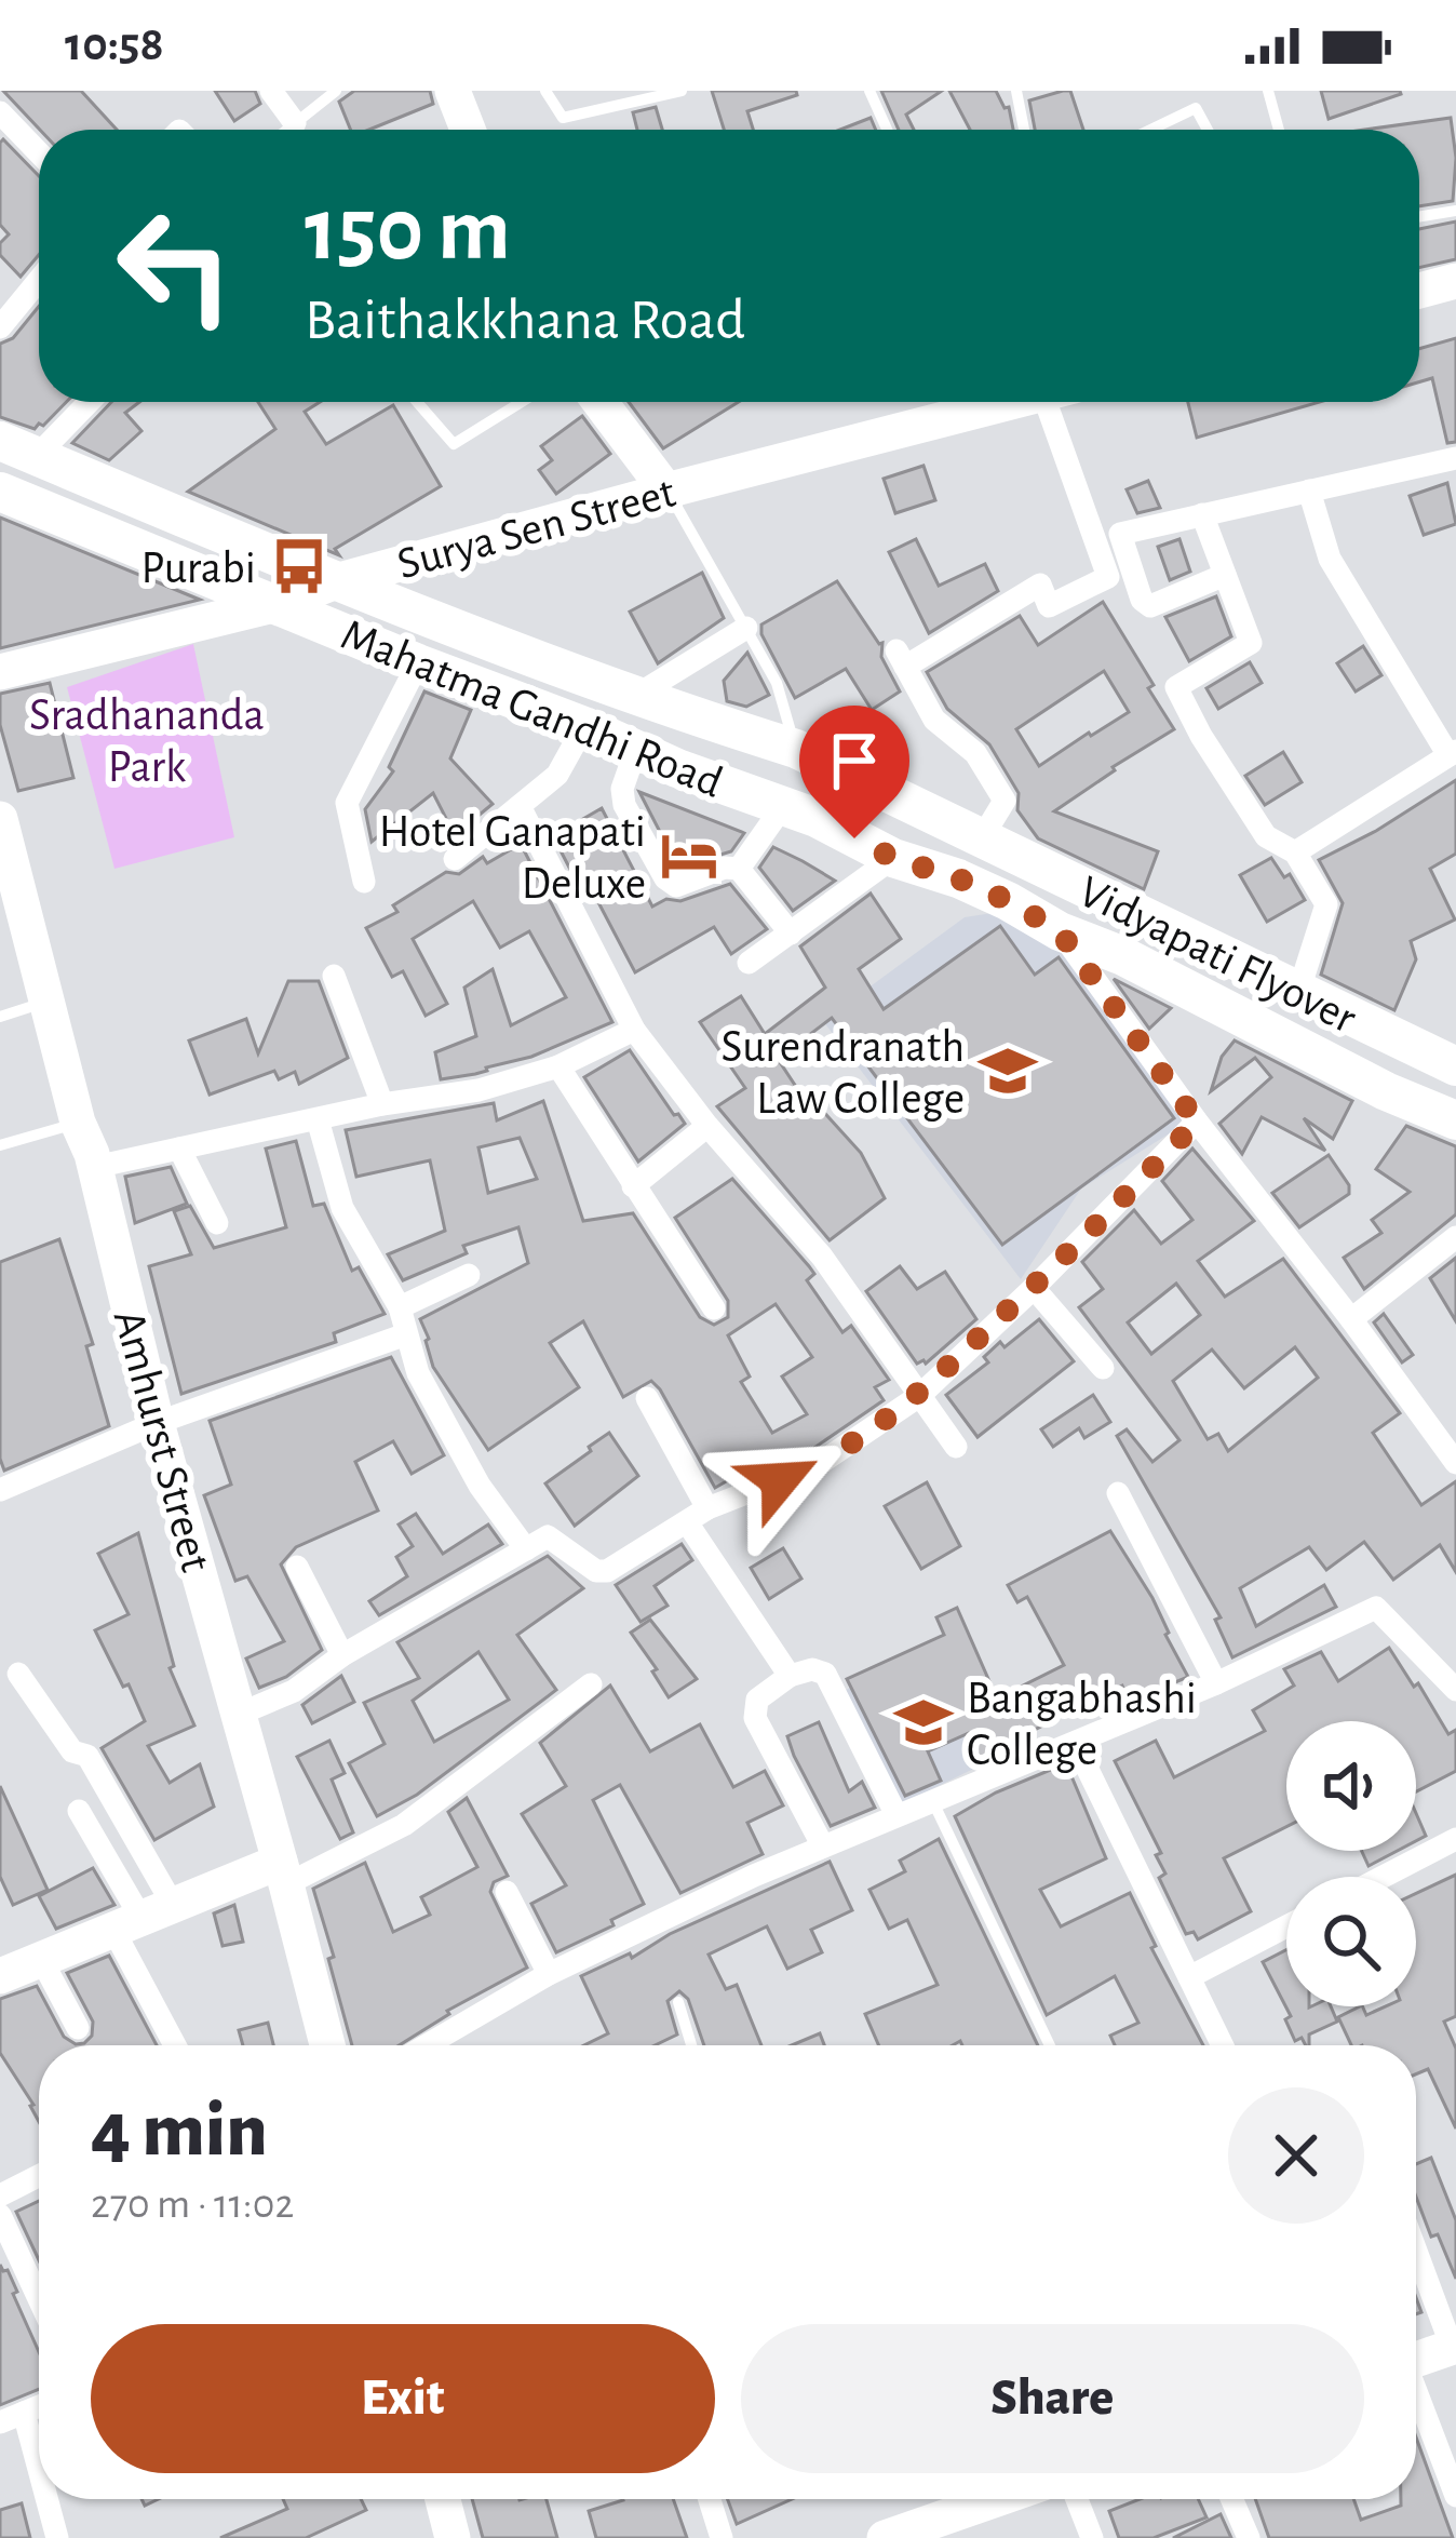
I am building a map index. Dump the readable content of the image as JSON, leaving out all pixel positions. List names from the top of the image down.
{
  "streets": {
    "main road": [
      "Surya Sen Street",
      "Mahatma Gandhi Road",
      "Vidyapati Flyover",
      "Amhurst Street"
    ]
  },
  "crossings": [
    ["Surya Sen Street", "Mahatma Gandhi Road"],
    ["Surya Sen Street", "Vidyapati Flyover"],
    ["Mahatma Gandhi Road", "Vidyapati Flyover"]
  ],
  "parks": ["Sradhananda Park"],
  "places": {
    "bus stop": ["Purabi"],
    "hotel": ["Hotel Ganapati Deluxe"],
    "school or university": ["Surendranath Law College", "Bangabhashi College"]
  },
  "page": {
    "status": "10:58",
    "turn": ["150 m", "Baithakkhana Road"],
    "heading": ["4 min", "270 m · 11:02"],
    "buttons": ["Exit", "Share"]
  }
}
